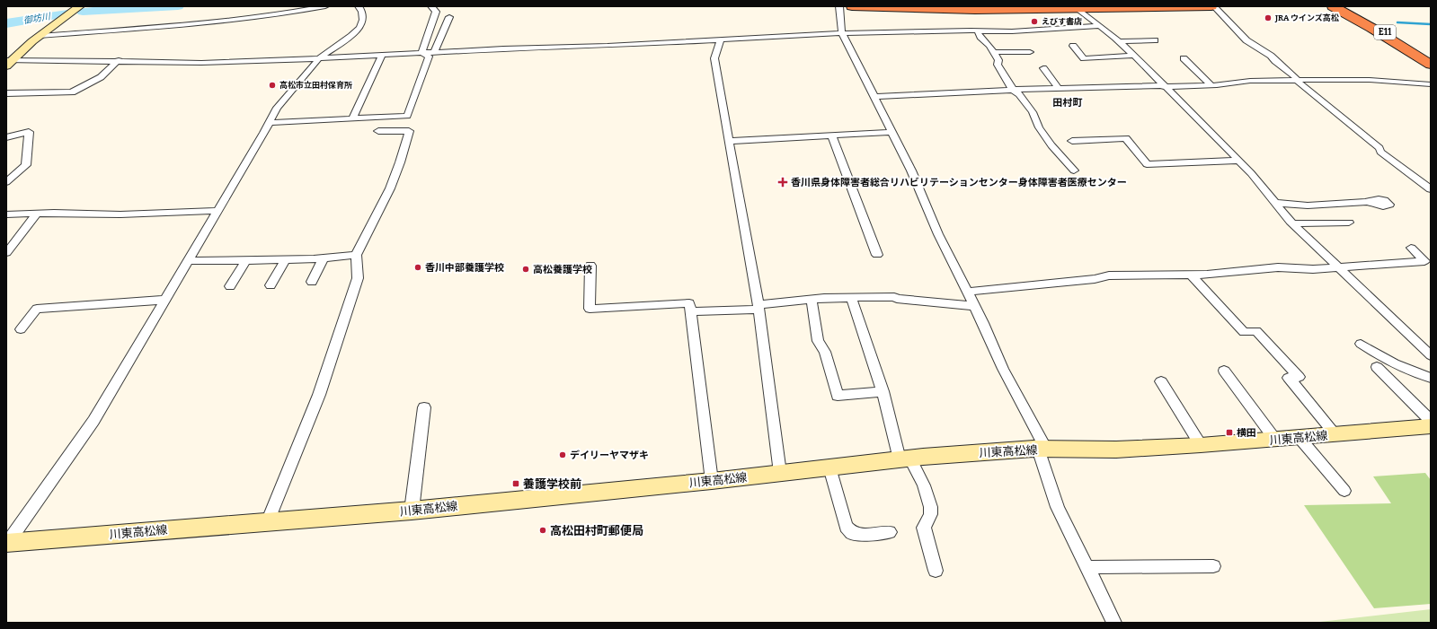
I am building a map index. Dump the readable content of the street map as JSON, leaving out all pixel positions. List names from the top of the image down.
{
  "streets": {
    "highway": ["E11"],
    "main road": ["川東高松線"]
  },
  "districts": ["田村町"],
  "water": ["御坊川"],
  "places": {
    "other": [
      "JRA ウインズ高松",
      "えびす書店",
      "高松市立田村保育所",
      "香川中部養護学校",
      "高松養護学校",
      "デイリーヤマザキ",
      "高松田村町郵便局"
    ],
    "health": ["香川県身体障害者総合リハビリテーションセンター身体障害者医療センター"],
    "transit": ["横田", "養護学校前"]
  }
}
